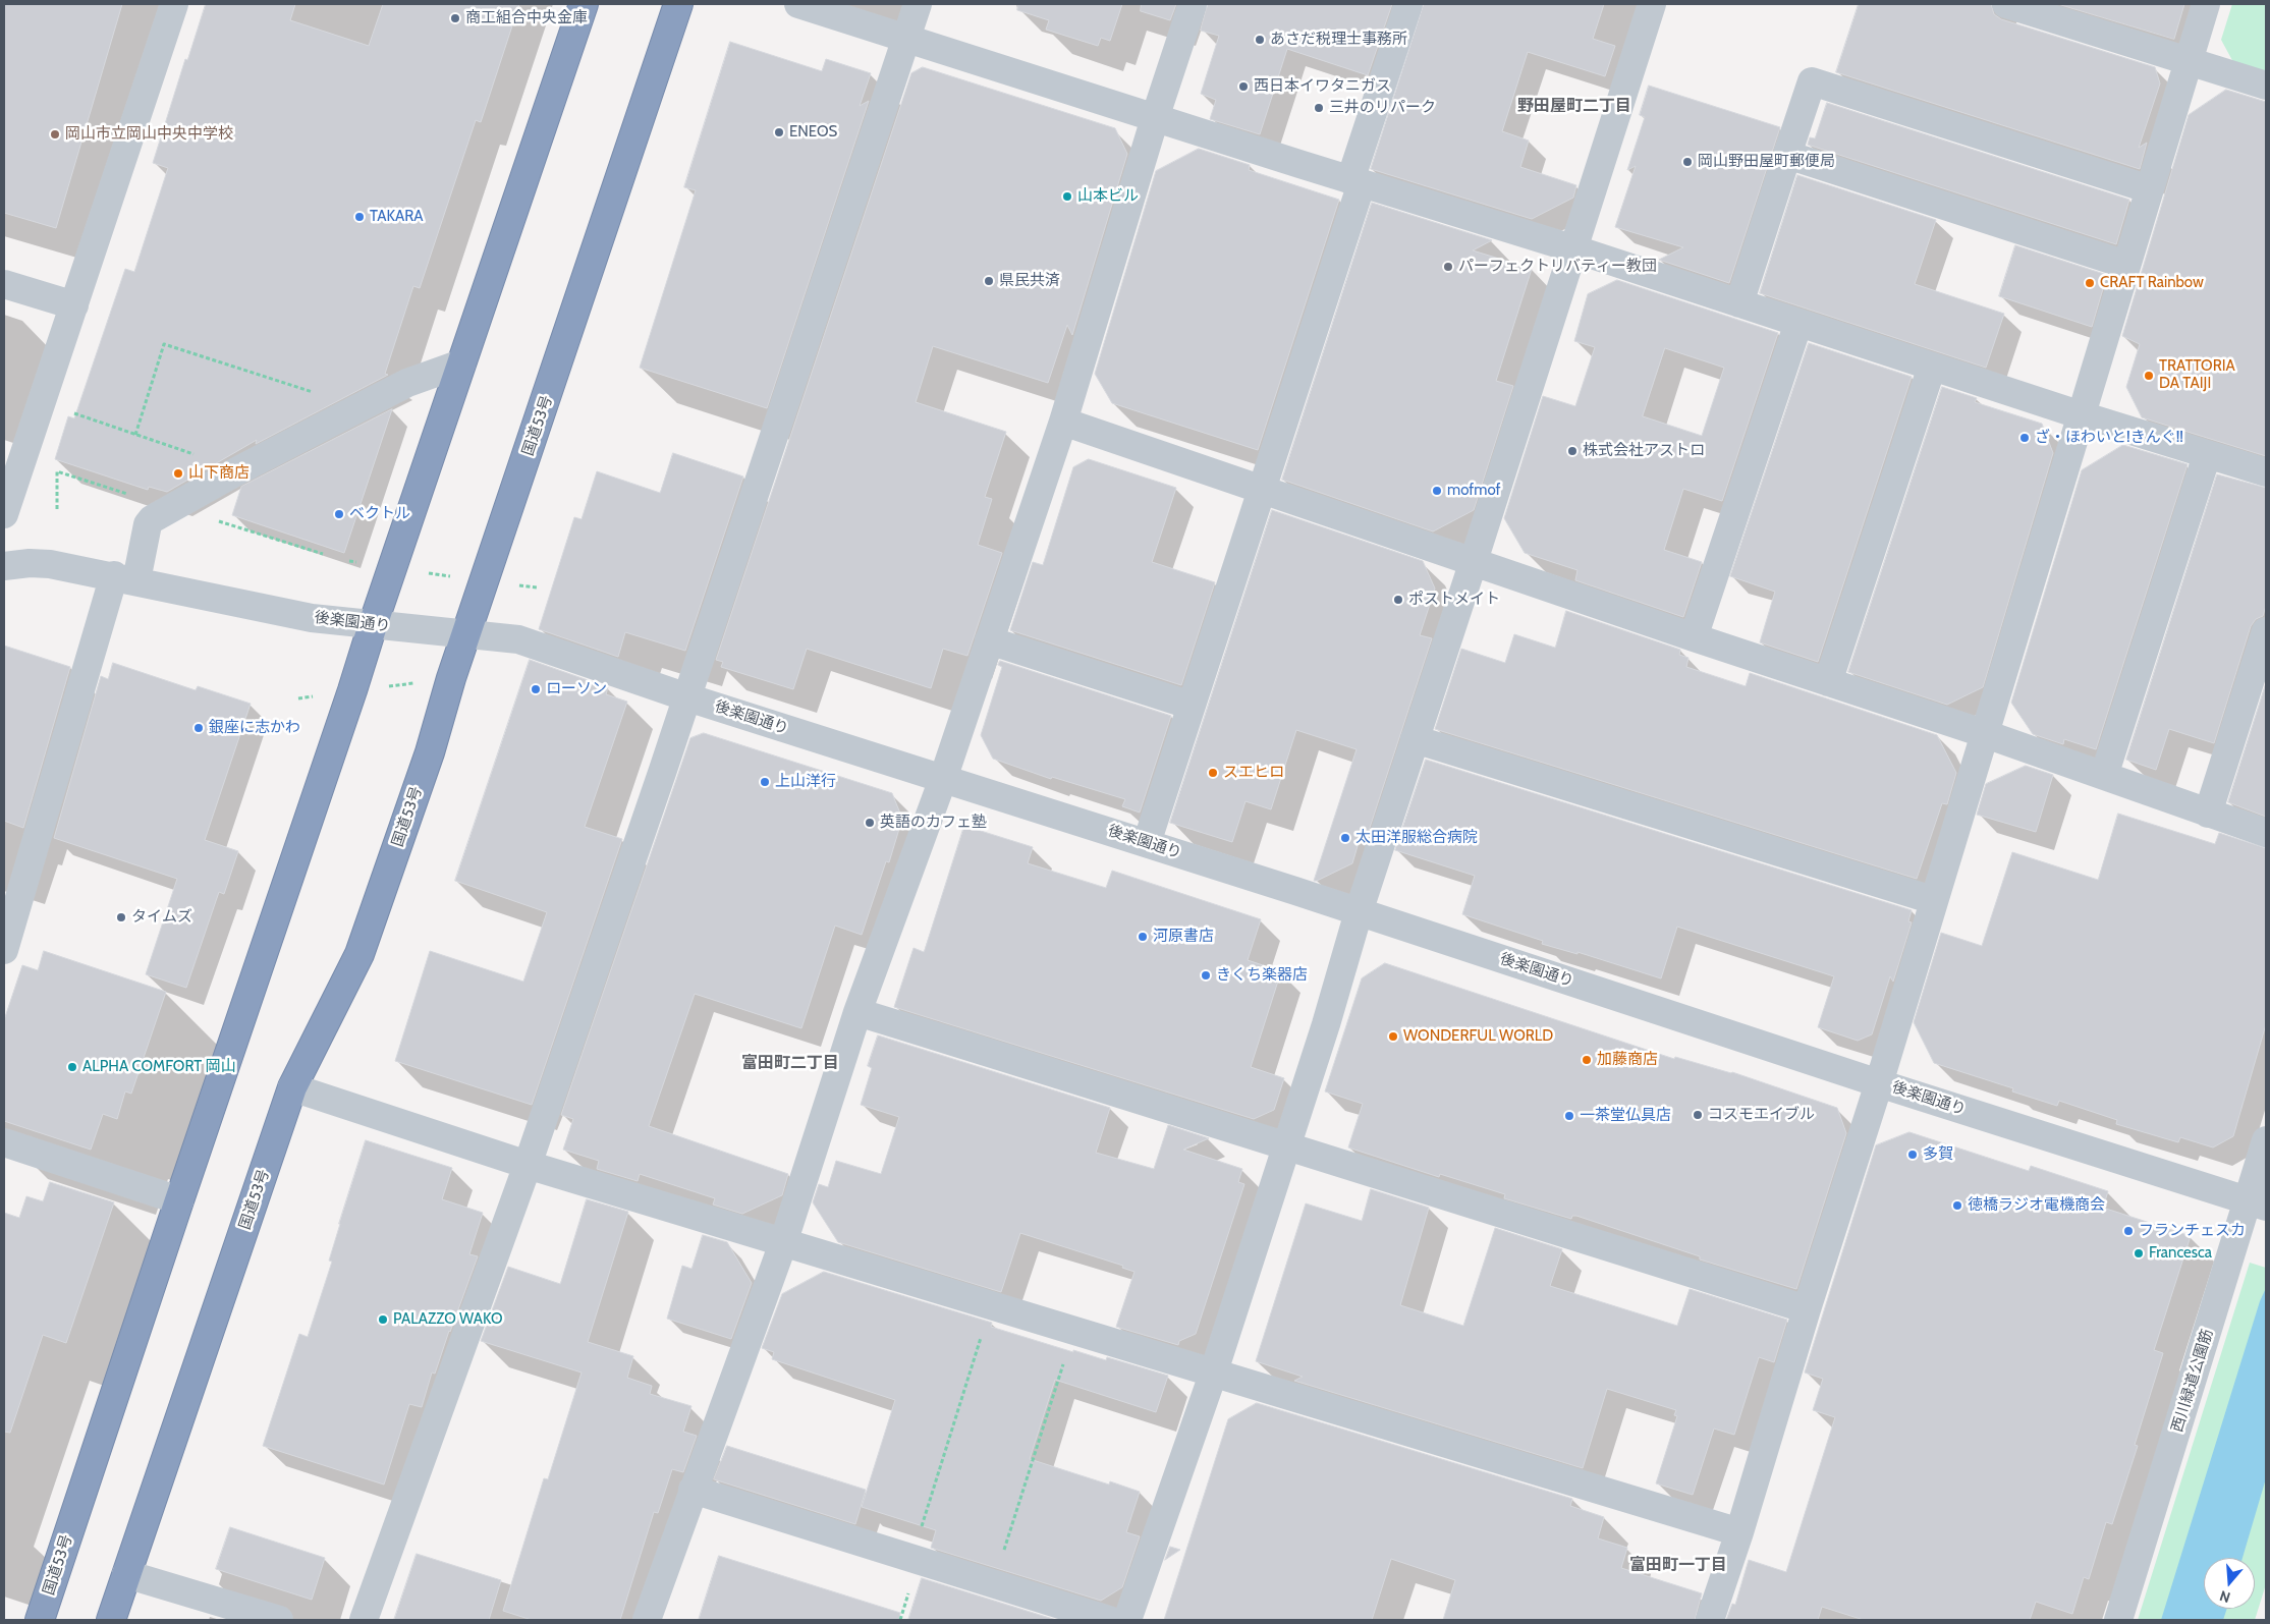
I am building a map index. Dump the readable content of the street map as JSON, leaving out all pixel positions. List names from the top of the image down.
{
  "streets": {
    "highway": ["国道53号"],
    "street": ["後楽園通り", "西川緑道公園筋"]
  },
  "crossings": [
    ["国道53号", "後楽園通り"],
    ["後楽園通り", "西川緑道公園筋"]
  ],
  "districts": ["野田屋町二丁目", "富田町二丁目", "富田町一丁目"],
  "places": [
    "商工組合中央金庫",
    "あさだ税理士事務所",
    "西日本イワタニガス",
    "三井のリパーク",
    "ENEOS",
    "岡山市立岡山中央中学校",
    "岡山野田屋町郵便局",
    "山本ビル",
    "TAKARA",
    "パーフェクトリバティー教団",
    "県民共済",
    "CRAFT Rainbow",
    "TRATTORIA DA TAIJI",
    "ざ・ほわいと!きんぐ!!",
    "株式会社アストロ",
    "山下商店",
    "mofmof",
    "ベクトル",
    "ポストメイト",
    "ローソン",
    "銀座に志かわ",
    "スエヒロ",
    "上山洋行",
    "英語のカフェ塾",
    "太田洋服総合病院",
    "タイムズ",
    "河原書店",
    "きくち楽器店",
    "WONDERFUL WORLD",
    "加藤商店",
    "ALPHA COMFORT 岡山",
    "コスモエイブル",
    "一茶堂仏具店",
    "多賀",
    "徳橋ラジオ電機商会",
    "フランチェスカ",
    "Francesca",
    "PALAZZO WAKO"
  ],
  "north": "bottom"
}
